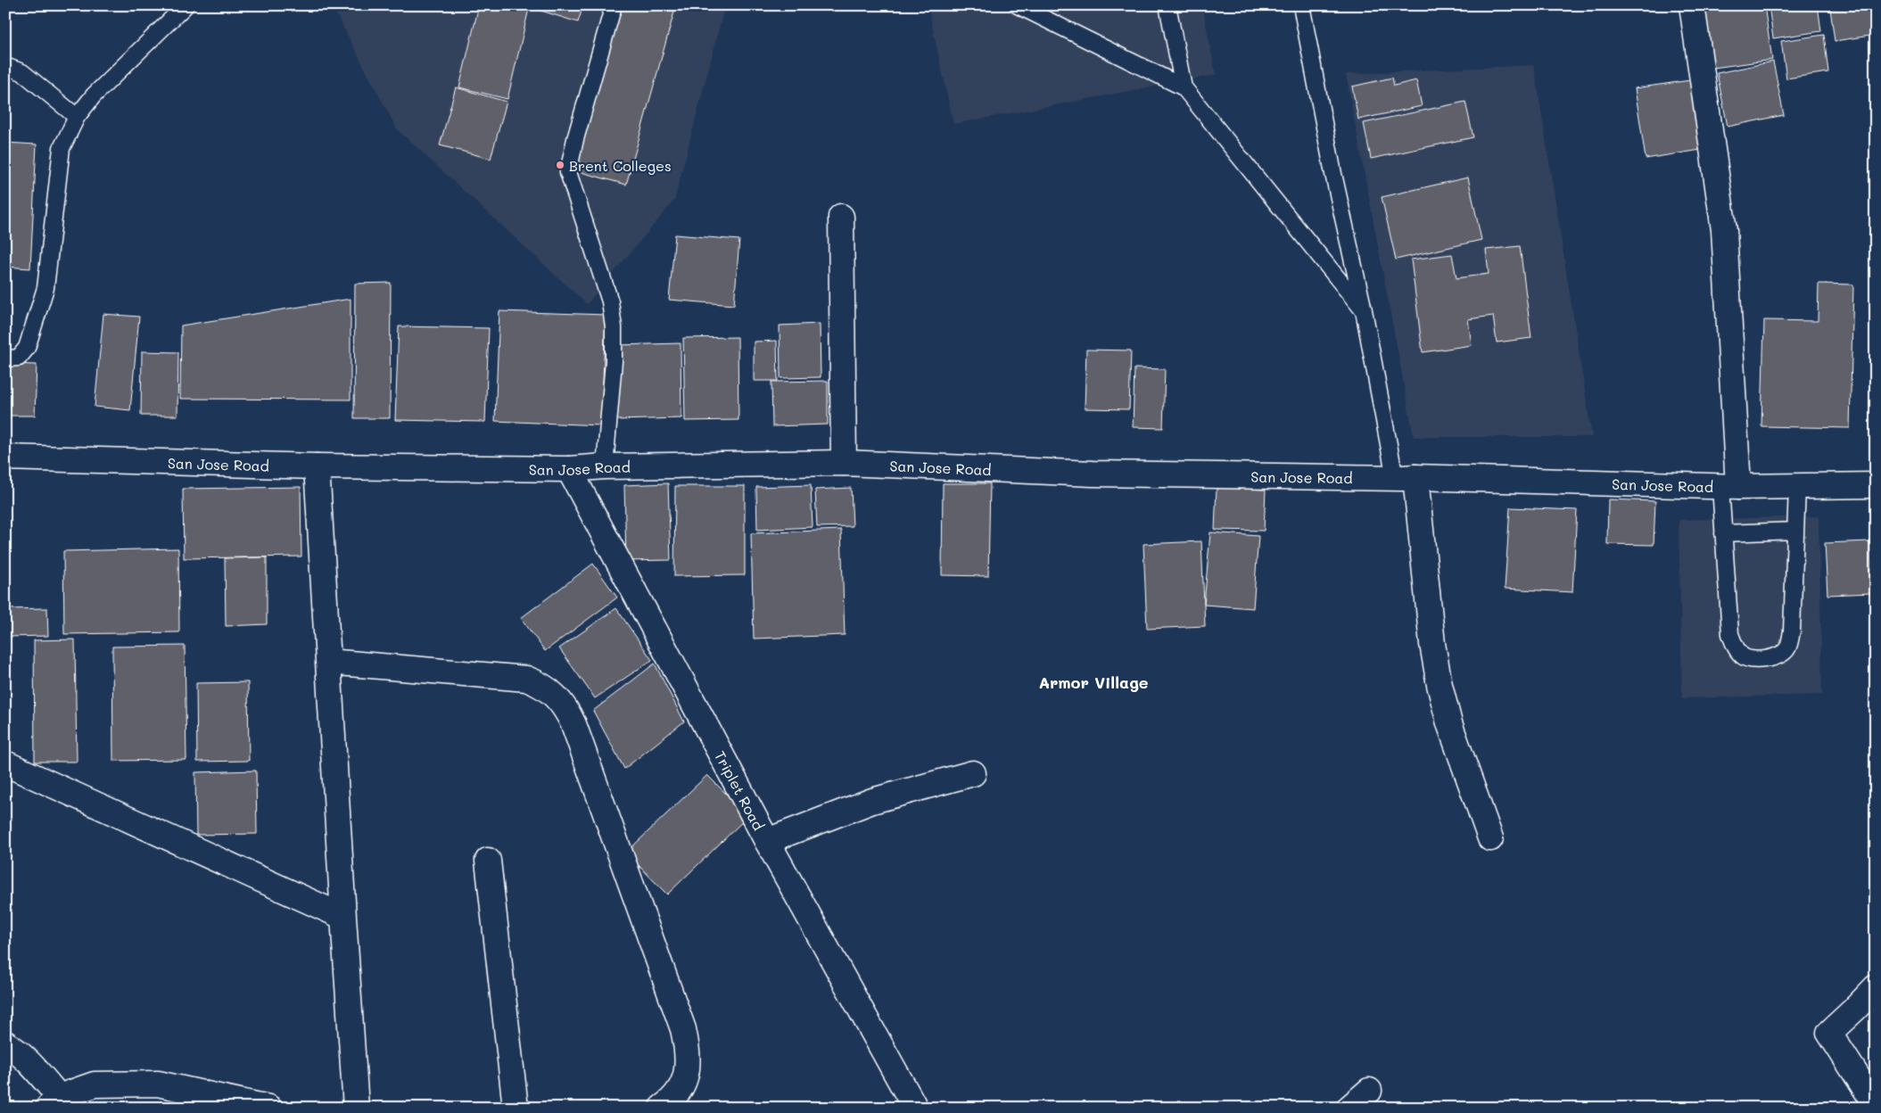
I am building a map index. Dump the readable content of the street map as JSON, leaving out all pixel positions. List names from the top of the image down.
{
  "streets": {
    "street": ["San Jose Road", "Triplet Road"]
  },
  "crossings": [
    ["San Jose Road", "Triplet Road"]
  ],
  "districts": ["Armor Village"],
  "places": ["Brent Colleges"]
}
